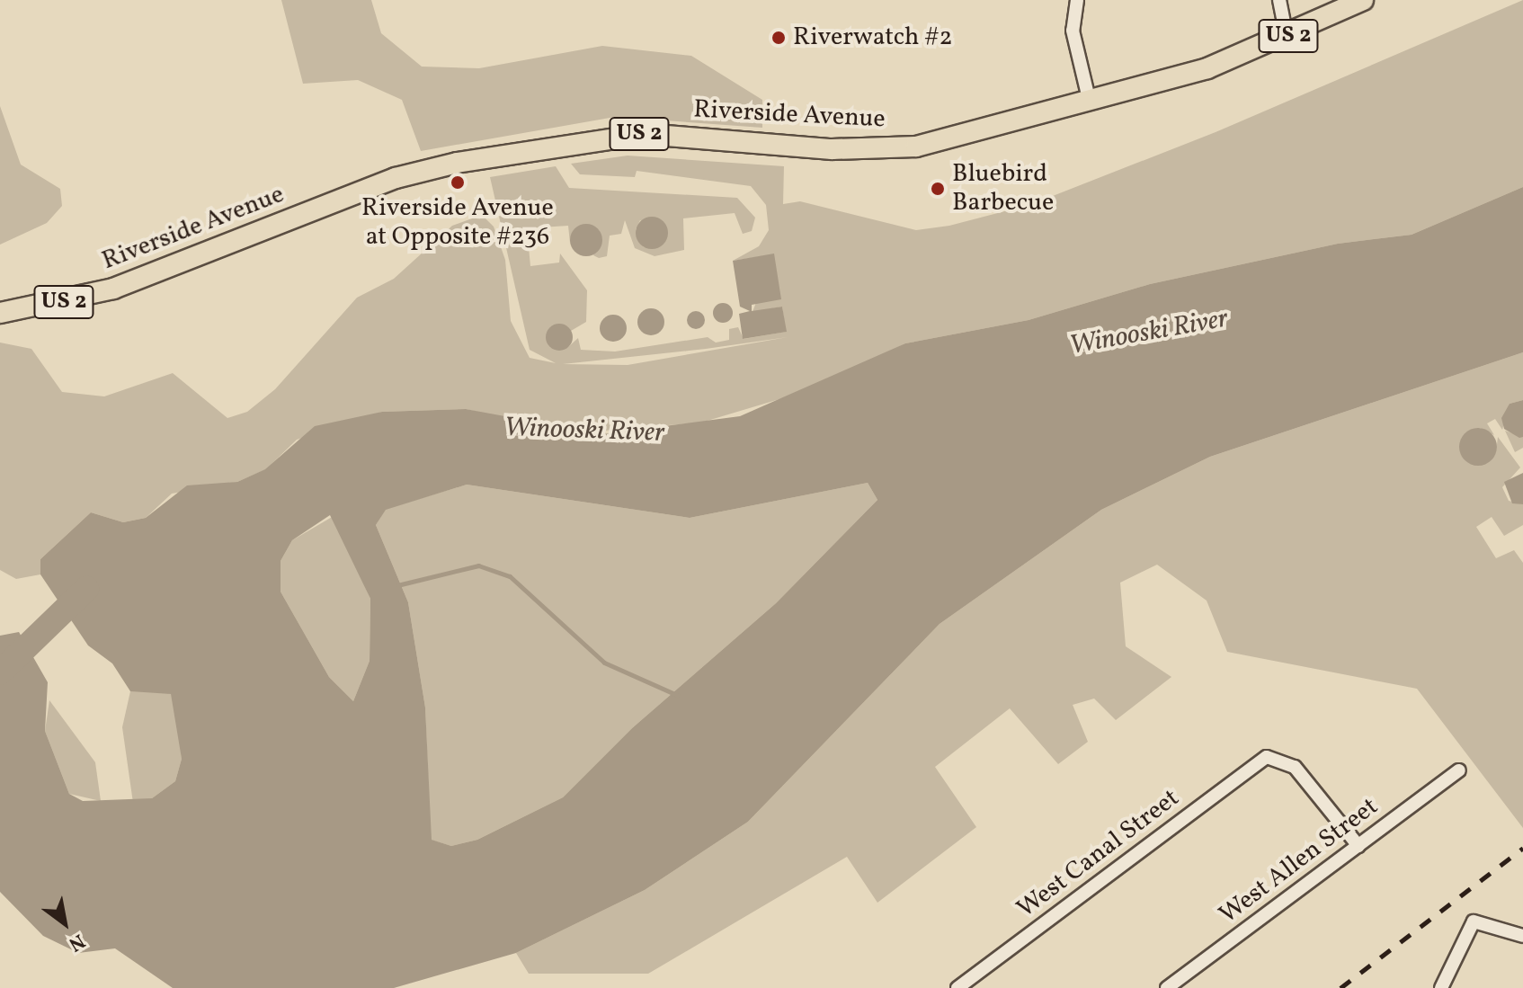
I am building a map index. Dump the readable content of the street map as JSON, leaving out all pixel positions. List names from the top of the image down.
{
  "streets": {
    "main road": ["US 2", "Riverside Avenue"],
    "street": ["West Canal Street", "West Allen Street"]
  },
  "crossings": [
    ["West Canal Street", "West Allen Street"]
  ],
  "water": ["Winooski River"],
  "places": ["Riverwatch #2", "Riverside Avenue at Opposite #236", "Bluebird Barbecue"],
  "north": "bottom right"
}
